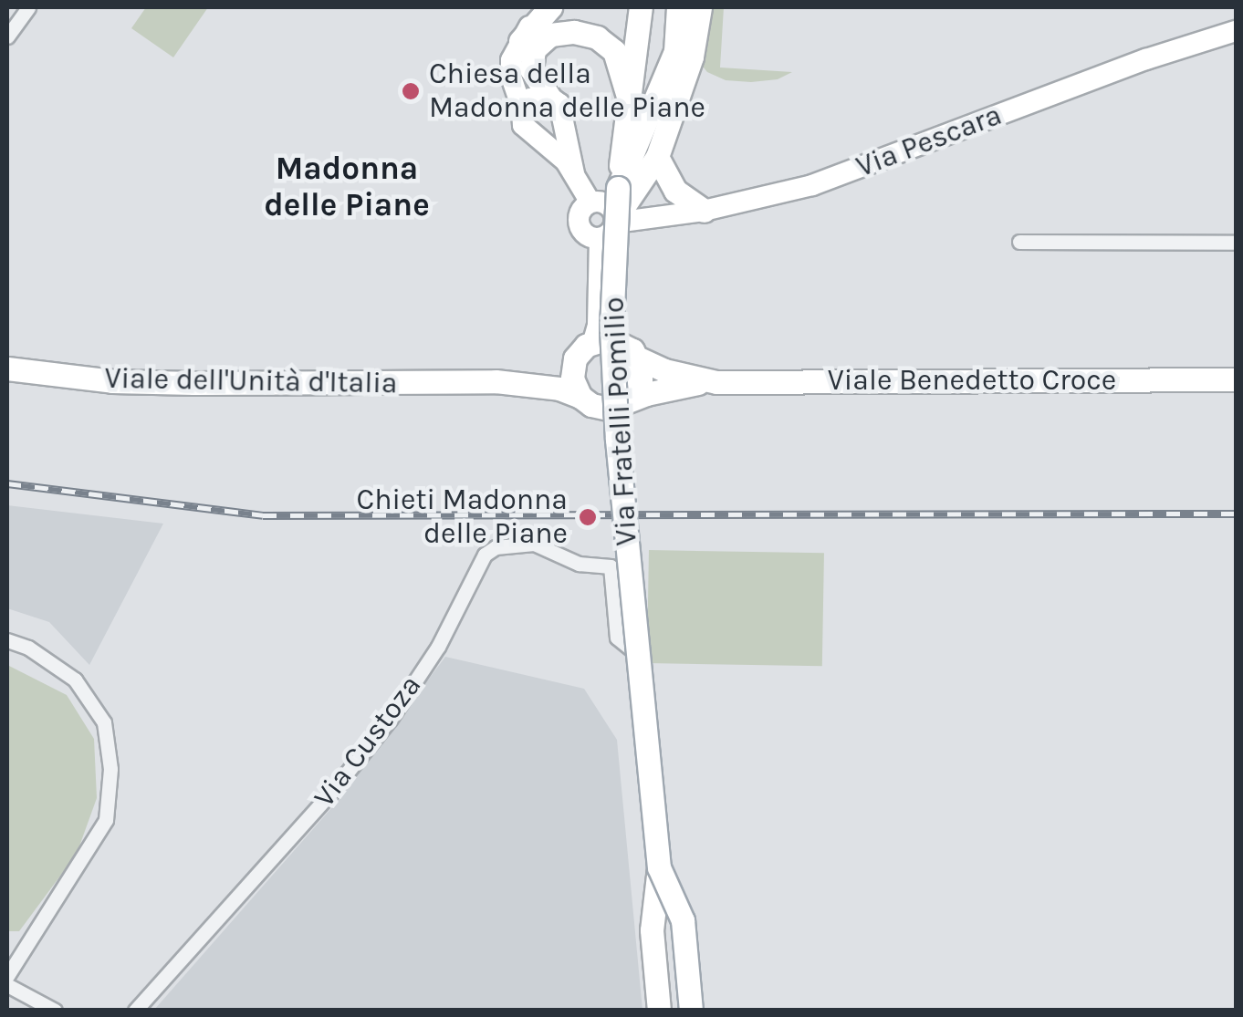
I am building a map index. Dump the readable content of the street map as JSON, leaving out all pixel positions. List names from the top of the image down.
{
  "streets": {
    "main road": ["Viale Benedetto Croce", "Viale dell'Unità d'Italia", "Via Fratelli Pomilio"],
    "street": ["Via Pescara", "Via Custoza"]
  },
  "crossings": [
    ["Via Fratelli Pomilio", "Via Custoza"]
  ],
  "districts": ["Madonna delle Piane"],
  "places": ["Chiesa della Madonna delle Piane", "Chieti Madonna delle Piane"]
}
